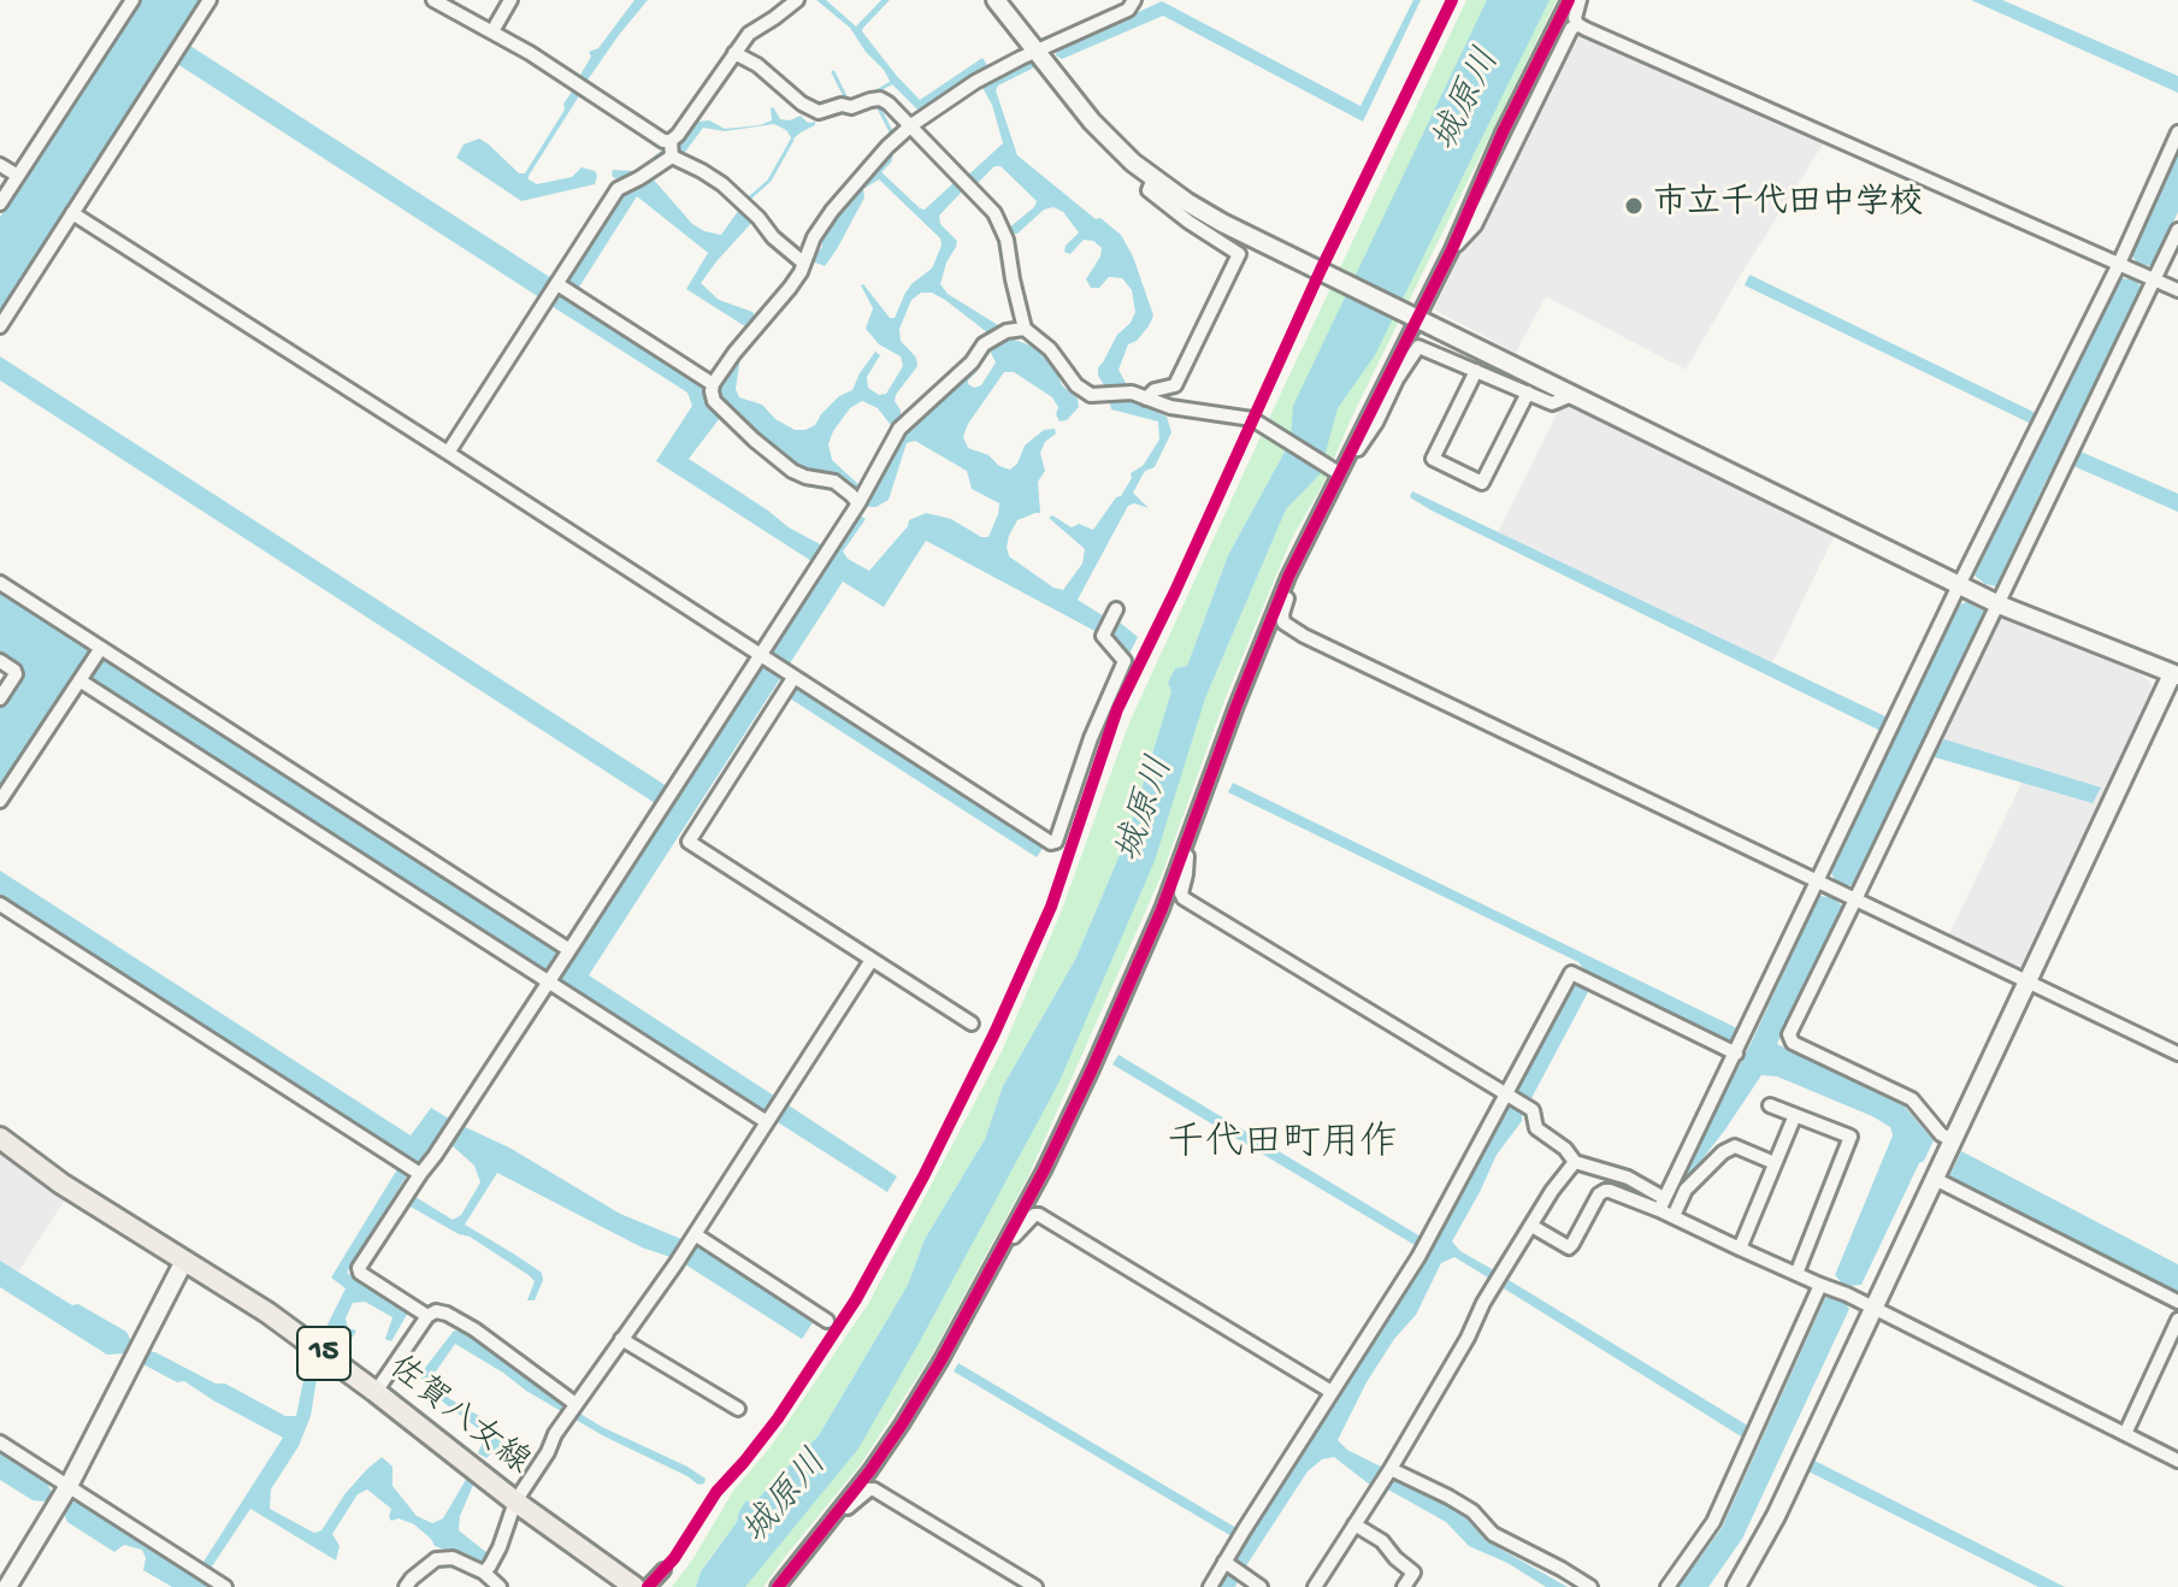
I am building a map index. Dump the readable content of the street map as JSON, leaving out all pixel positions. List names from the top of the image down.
{
  "streets": {
    "main road": ["15", "佐賀八女線"]
  },
  "districts": ["千代田町用作"],
  "water": ["城原川"],
  "places": ["市立千代田中学校"]
}
